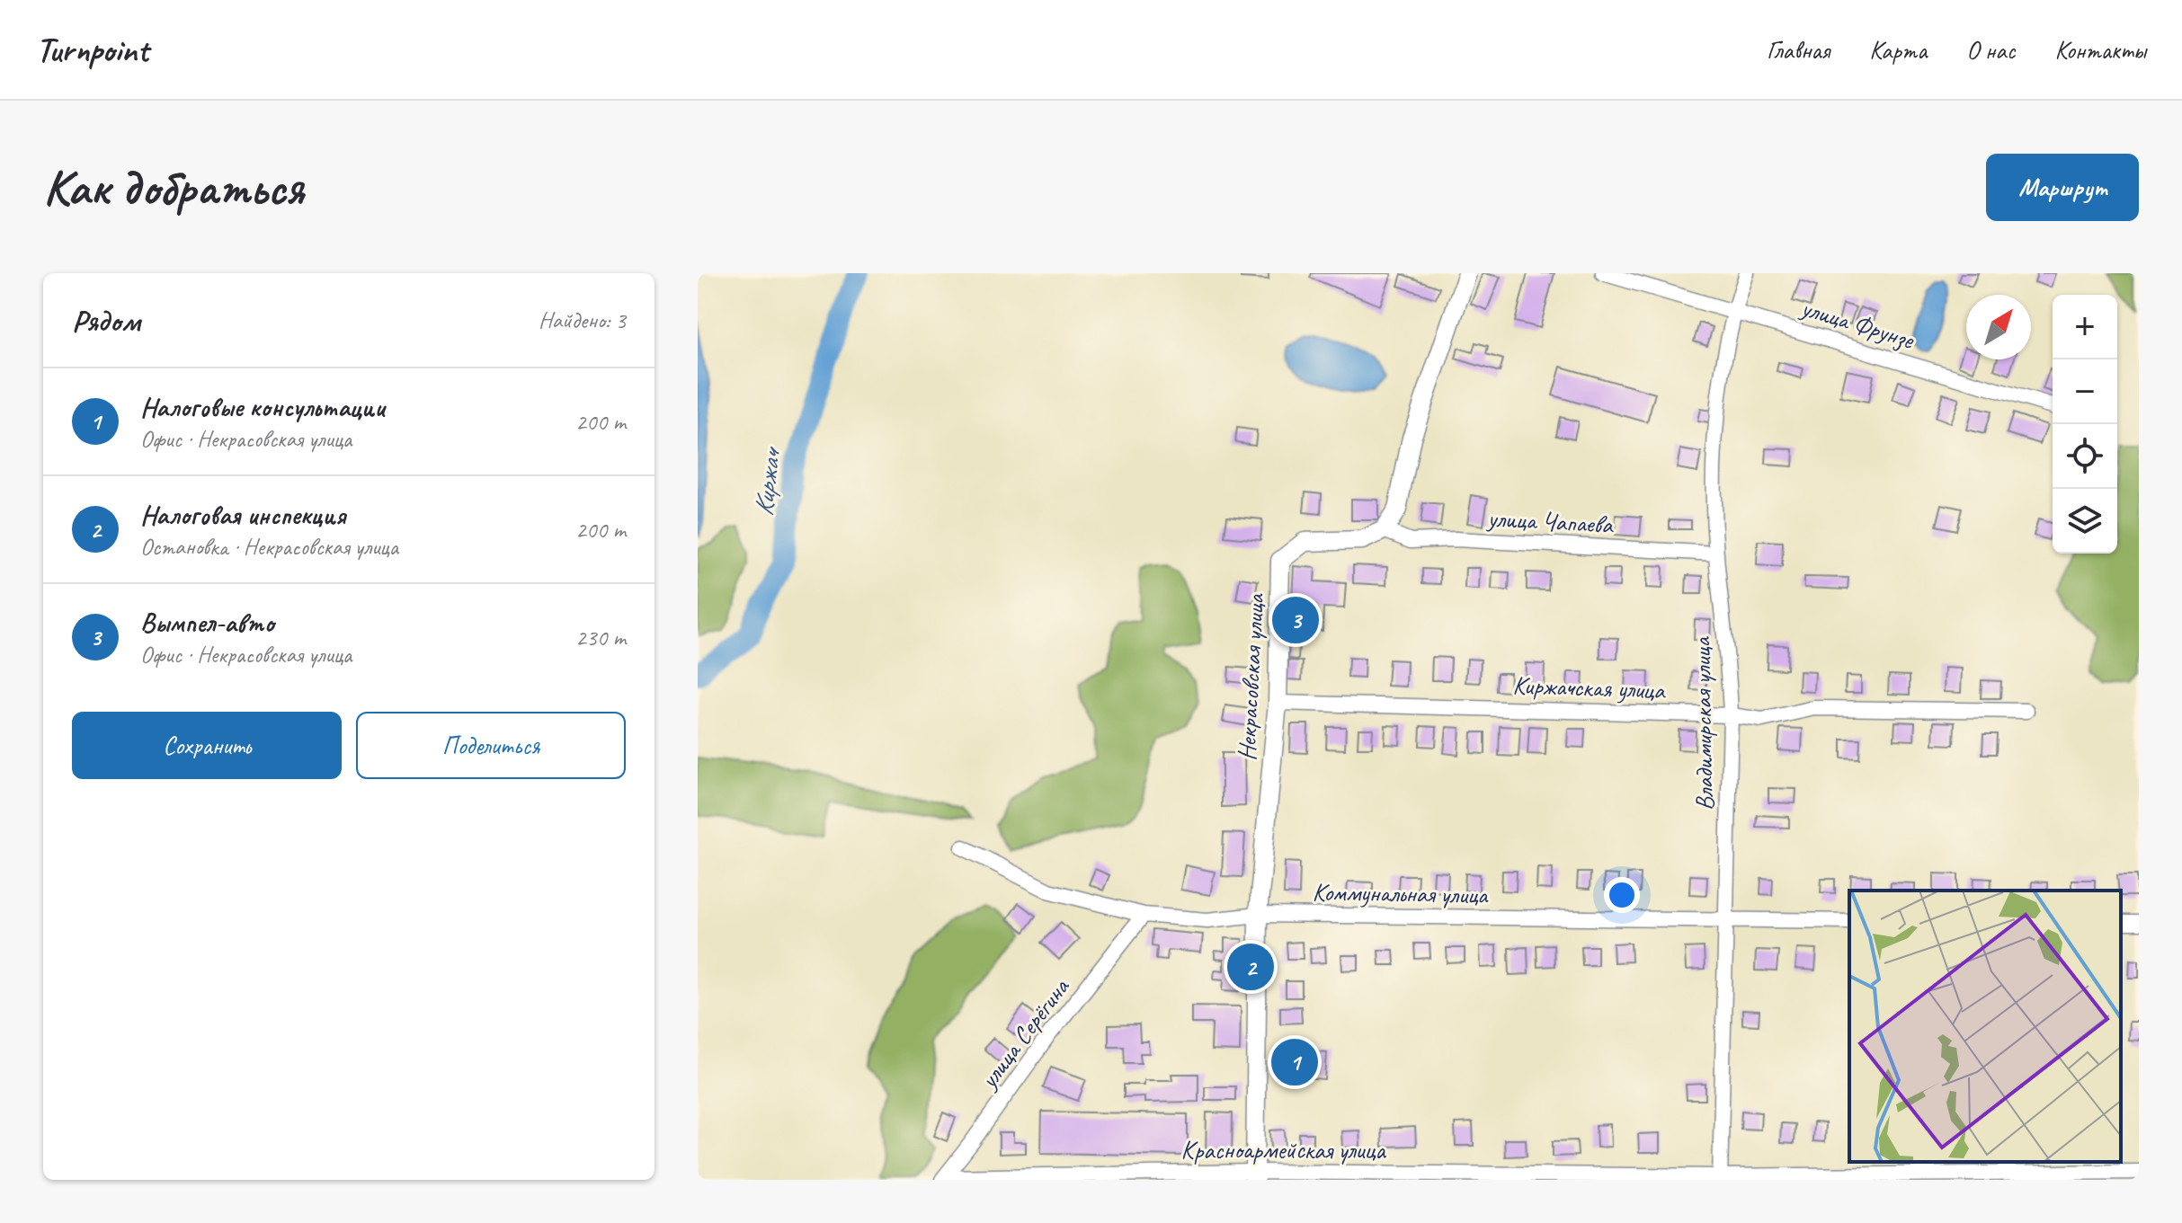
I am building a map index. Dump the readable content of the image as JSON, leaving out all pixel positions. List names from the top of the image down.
{
  "streets": {
    "street": [
      "улица Фрунзе",
      "улица Чапаева",
      "Некрасовская улица",
      "Киржачская улица",
      "Владимирская улица",
      "Коммунальная улица",
      "улица Серёгина",
      "Красноармейская улица"
    ]
  },
  "crossings": [
    ["улица Фрунзе", "Владимирская улица"],
    ["улица Чапаева", "Некрасовская улица"],
    ["улица Чапаева", "Владимирская улица"],
    ["Некрасовская улица", "Киржачская улица"],
    ["Некрасовская улица", "Коммунальная улица"],
    ["Некрасовская улица", "Красноармейская улица"],
    ["Киржачская улица", "Владимирская улица"],
    ["Владимирская улица", "Коммунальная улица"],
    ["Владимирская улица", "Красноармейская улица"],
    ["Коммунальная улица", "улица Серёгина"],
    ["улица Серёгина", "Красноармейская улица"]
  ],
  "water": ["Киржач"],
  "north": "top right",
  "page": {
    "header": "Turnpoint",
    "nav": [
      "Главная",
      "Карта",
      "О нас",
      "Контакты"
    ],
    "buttons": [
      "Маршрут",
      ["Сохранить", "Поделиться"]
    ],
    "title": "Как добраться",
    "heading": ["Рядом", "Найдено: 3"],
    "map_buttons": ["+", "−"],
    "list": [
      {
        "mark": "1",
        "name": "Налоговые консультации",
        "note": "Офис · Некрасовская улица",
        "value": "200 m"
      },
      {
        "mark": "2",
        "name": "Налоговая инспекция",
        "note": "Остановка · Некрасовская улица",
        "value": "200 m"
      },
      {
        "mark": "3",
        "name": "Вымпел-авто",
        "note": "Офис · Некрасовская улица",
        "value": "230 m"
      }
    ],
    "pins": ["3", "2", "1"]
  }
}
